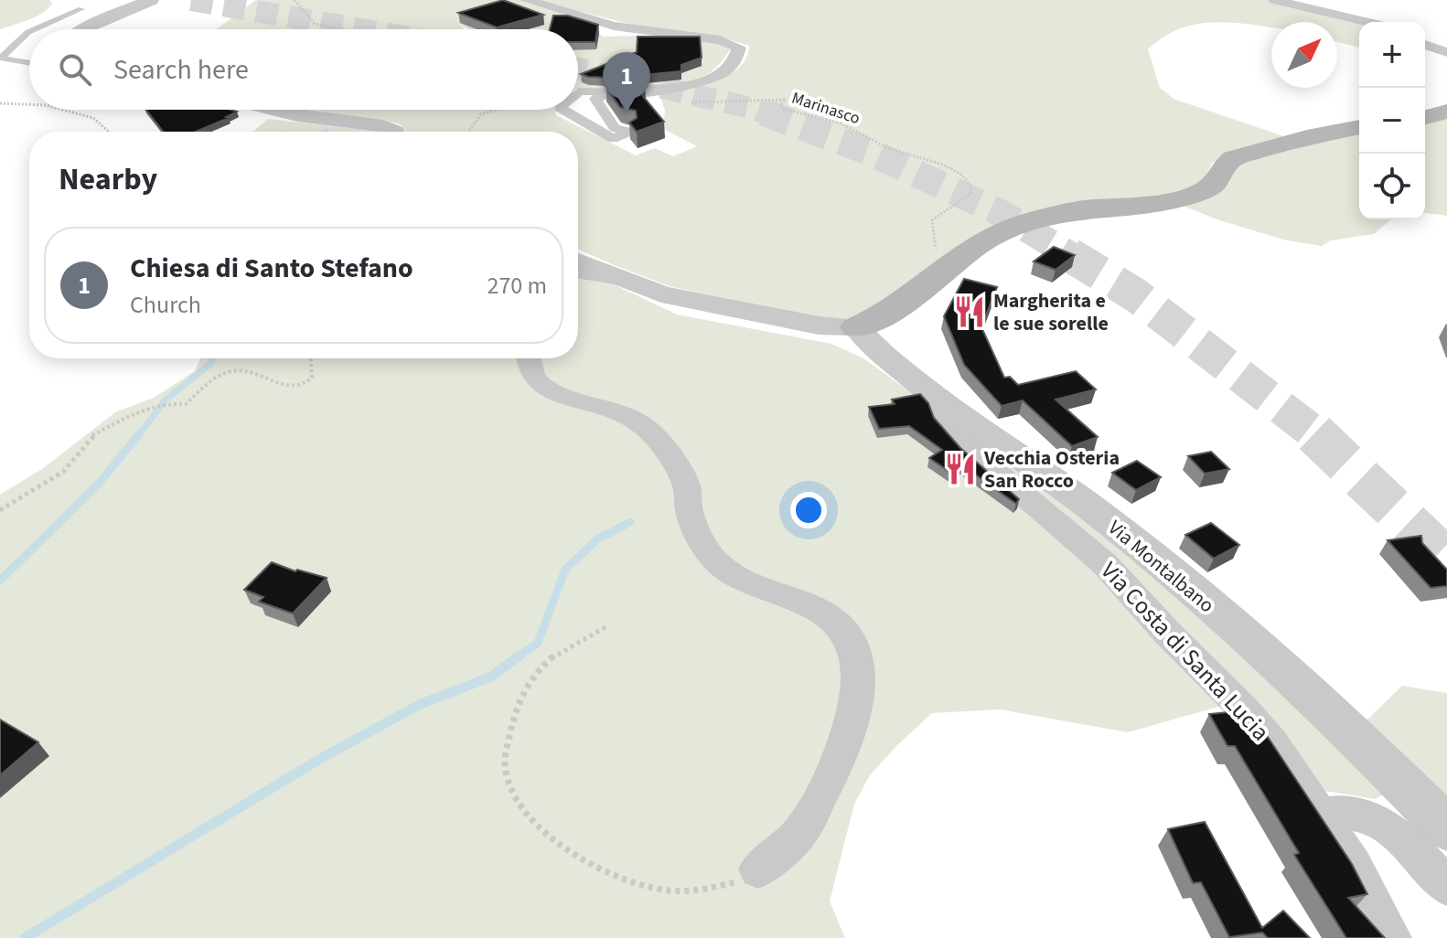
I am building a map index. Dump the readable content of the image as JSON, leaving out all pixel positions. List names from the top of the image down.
{
  "streets": {
    "street": ["Via Montalbano", "Via Costa di Santa Lucia"],
    "path": ["Marinasco"]
  },
  "crossings": [
    ["Via Montalbano", "Via Costa di Santa Lucia"]
  ],
  "places": {
    "restaurant": ["Margherita e le sue sorelle", "Vecchia Osteria San Rocco"]
  },
  "north": "top right",
  "page": {
    "map_buttons": ["+", "−"],
    "search": "Search here",
    "pins": "1",
    "heading": "Nearby",
    "list": [
      {
        "mark": "1",
        "name": "Chiesa di Santo Stefano",
        "note": "Church",
        "value": "270 m"
      }
    ]
  }
}
